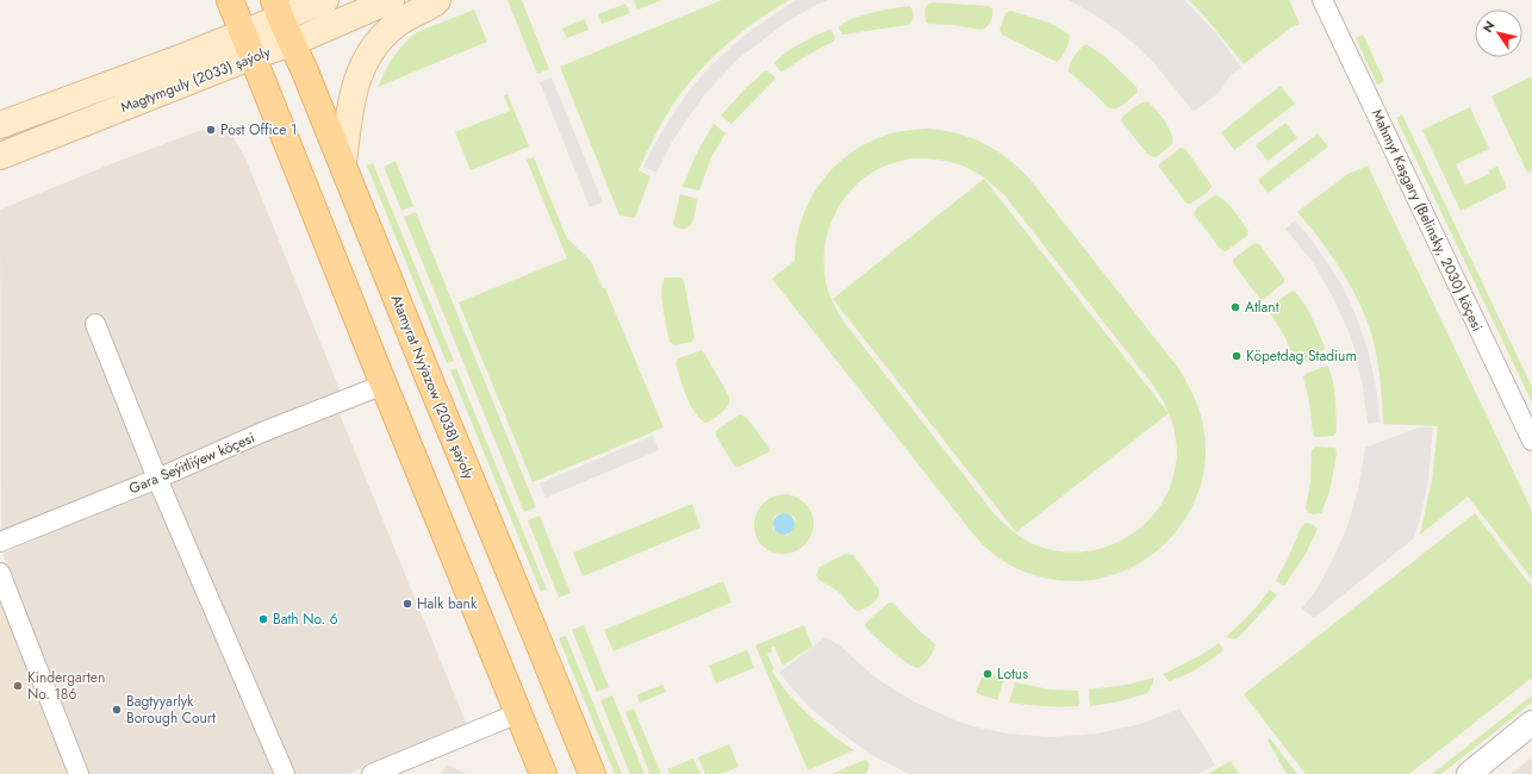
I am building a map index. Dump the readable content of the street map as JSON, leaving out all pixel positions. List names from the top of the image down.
{
  "streets": {
    "main road": ["Magtymguly (2033) şaýoly", "Atamyrat Nyýazow (2038) şaýoly"],
    "street": ["Mahmyt Kaşgary (Belinsky, 2030) köçesi", "Gara Seýitliýew köçesi"]
  },
  "crossings": [
    ["Magtymguly (2033) şaýoly", "Atamyrat Nyýazow (2038) şaýoly"]
  ],
  "places": [
    "Post Office 1",
    "Atlant",
    "Köpetdag Stadium",
    "Halk bank",
    "Bath No. 6",
    "Lotus",
    "Kindergarten No. 186",
    "Bagtyyarlyk Borough Court"
  ],
  "north": "top left"
}
